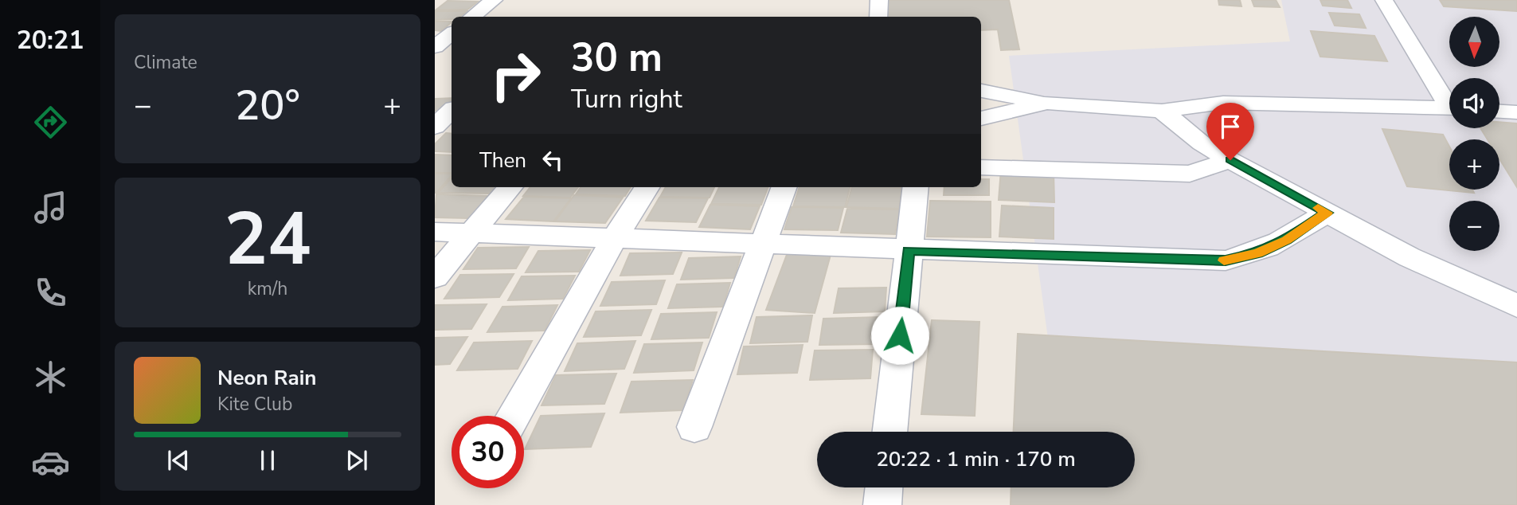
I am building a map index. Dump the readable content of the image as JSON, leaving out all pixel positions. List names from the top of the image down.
{
  "north": "bottom",
  "page": {
    "tabs": "20:21",
    "tile": [
      "Climate",
      ["24", "km/h"]
    ],
    "map_buttons": ["+", "−"],
    "turn": ["30 m", "Turn right"],
    "heat": ["−", "20°", "+"],
    "then": "Then",
    "song": ["Neon Rain", "Kite Club"],
    "limit": "30",
    "trip": "20:22 · 1 min · 170 m"
  }
}
